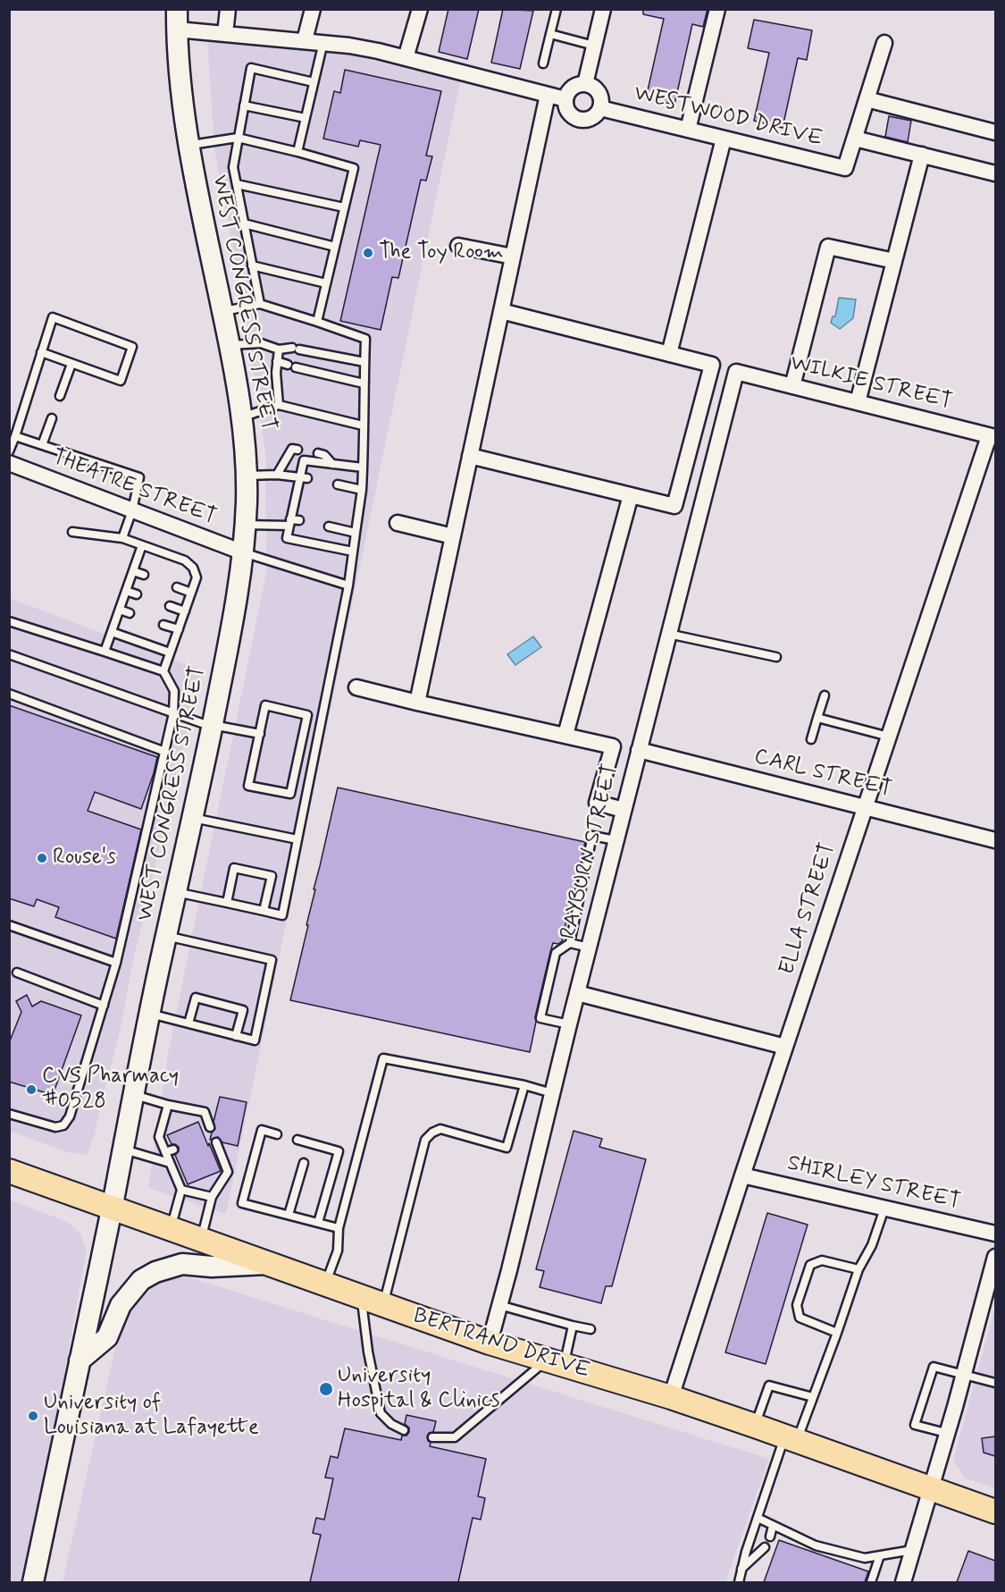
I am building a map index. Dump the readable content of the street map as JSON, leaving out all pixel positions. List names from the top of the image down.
{
  "streets": {
    "main road": ["WEST CONGRESS STREET", "BERTRAND DRIVE"],
    "street": [
      "WESTWOOD DRIVE",
      "WILKIE STREET",
      "THEATRE STREET",
      "CARL STREET",
      "RAYBURN STREET",
      "ELLA STREET",
      "SHIRLEY STREET"
    ]
  },
  "crossings": [
    ["WEST CONGRESS STREET", "THEATRE STREET"],
    ["WEST CONGRESS STREET", "BERTRAND DRIVE"],
    ["WILKIE STREET", "RAYBURN STREET"],
    ["WILKIE STREET", "ELLA STREET"],
    ["CARL STREET", "RAYBURN STREET"],
    ["CARL STREET", "ELLA STREET"],
    ["RAYBURN STREET", "BERTRAND DRIVE"],
    ["ELLA STREET", "SHIRLEY STREET"],
    ["ELLA STREET", "BERTRAND DRIVE"]
  ],
  "places": [
    "The Toy Room",
    "Rouse's",
    "CVS Pharmacy #0528",
    "University Hospital & Clinics",
    "University of Louisiana at Lafayette"
  ]
}
